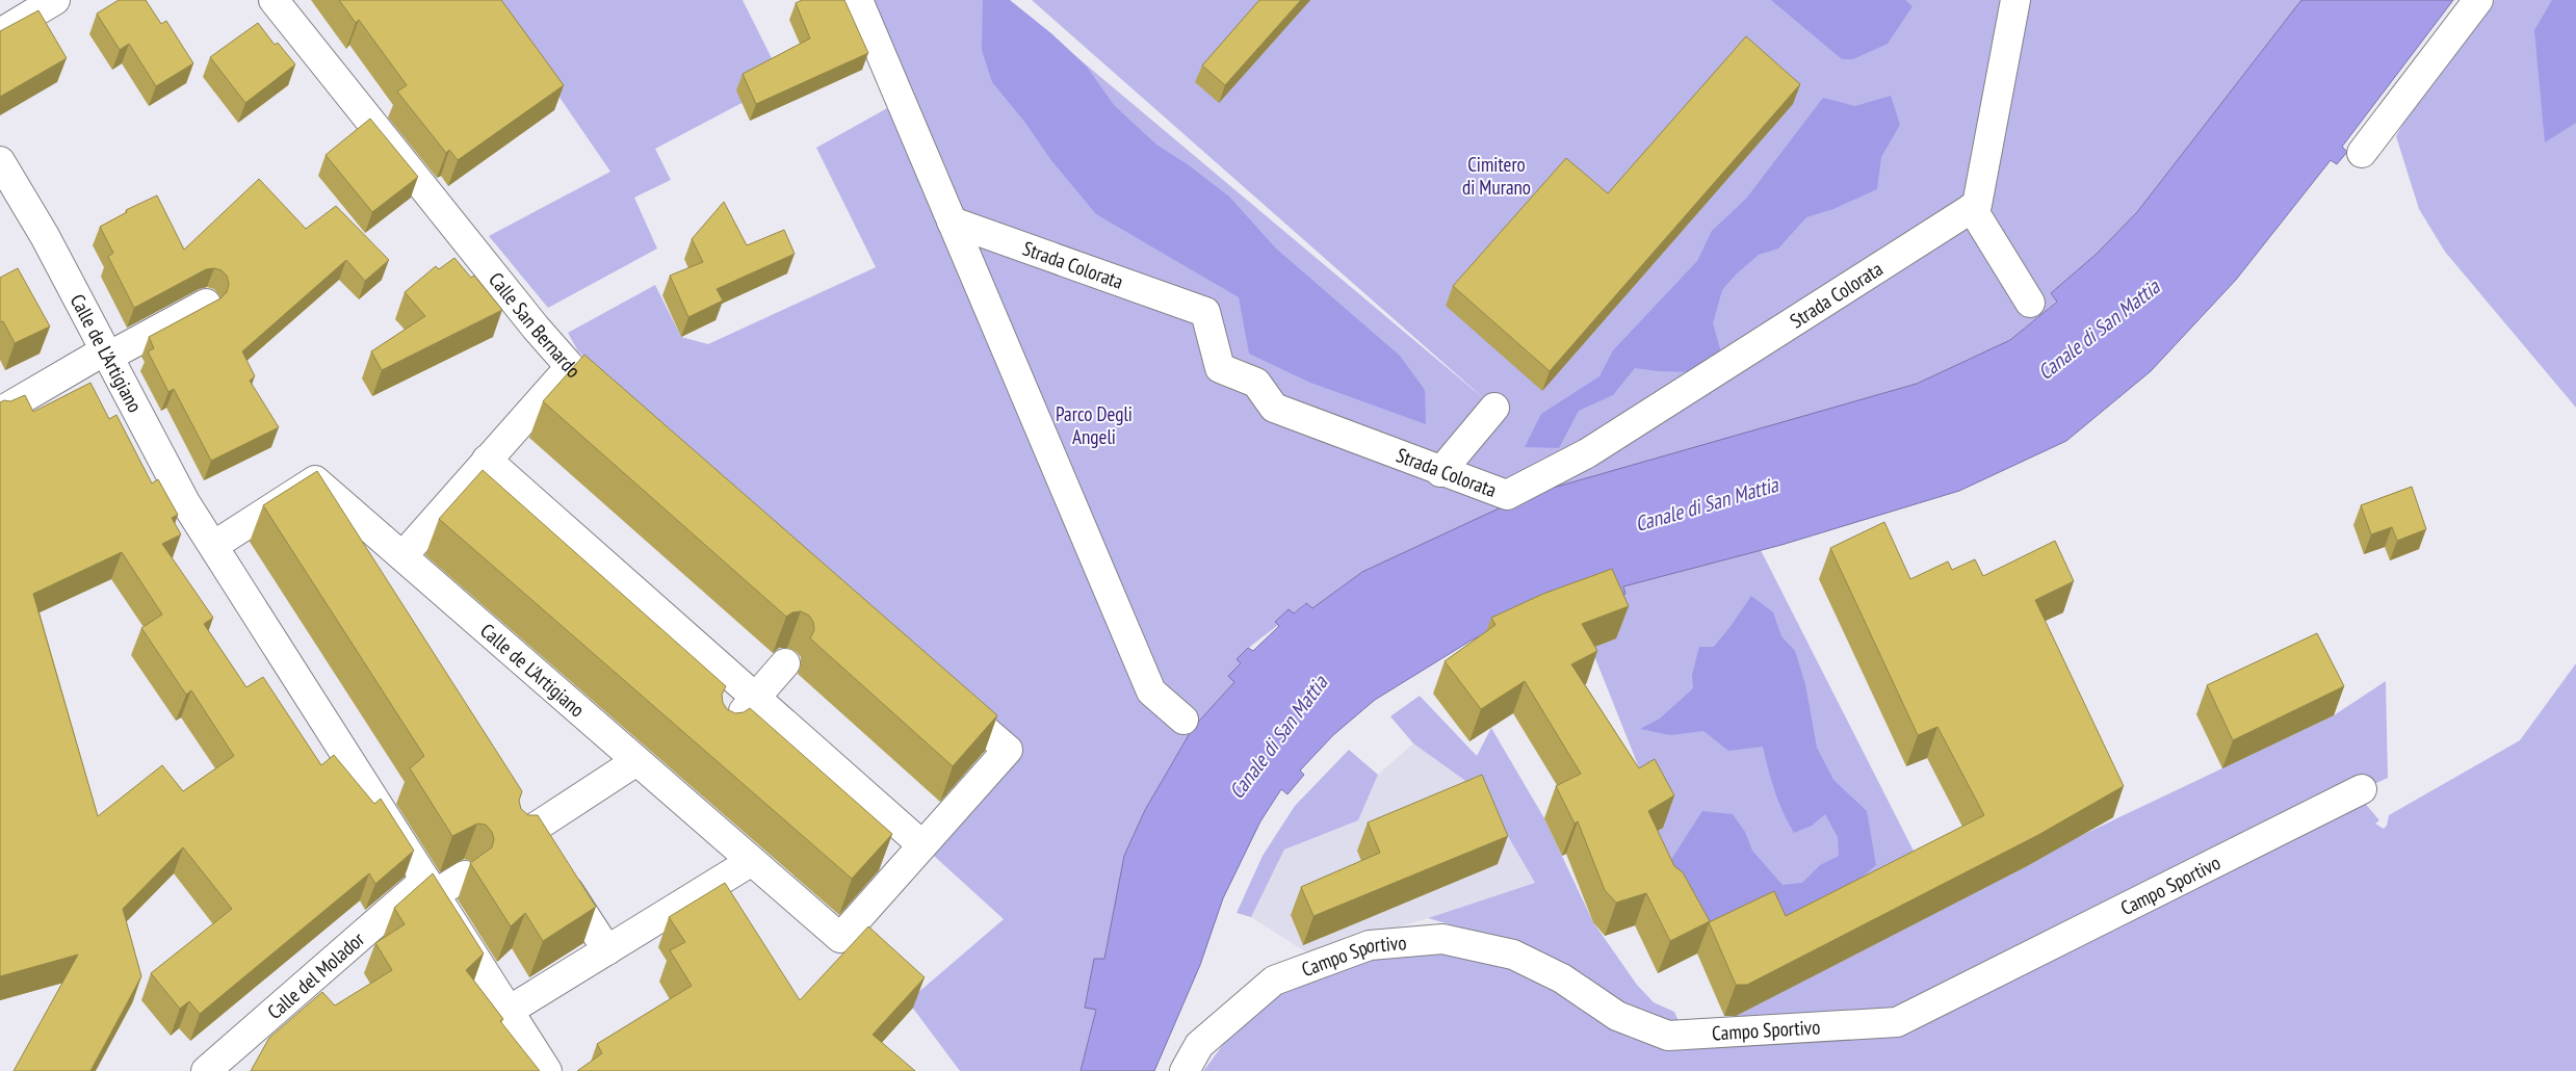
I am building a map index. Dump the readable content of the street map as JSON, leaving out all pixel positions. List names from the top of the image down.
{
  "streets": {
    "street": [
      "Strada Colorata",
      "Calle San Bernardo",
      "Calle de L'Artigiano",
      "Campo Sportivo",
      "Calle del Molador"
    ]
  },
  "crossings": [
    ["Calle de L'Artigiano", "Calle del Molador"]
  ],
  "water": ["Canale di San Mattia"],
  "parks": ["Cimitero di Murano", "Parco Degli Angeli"]
}
